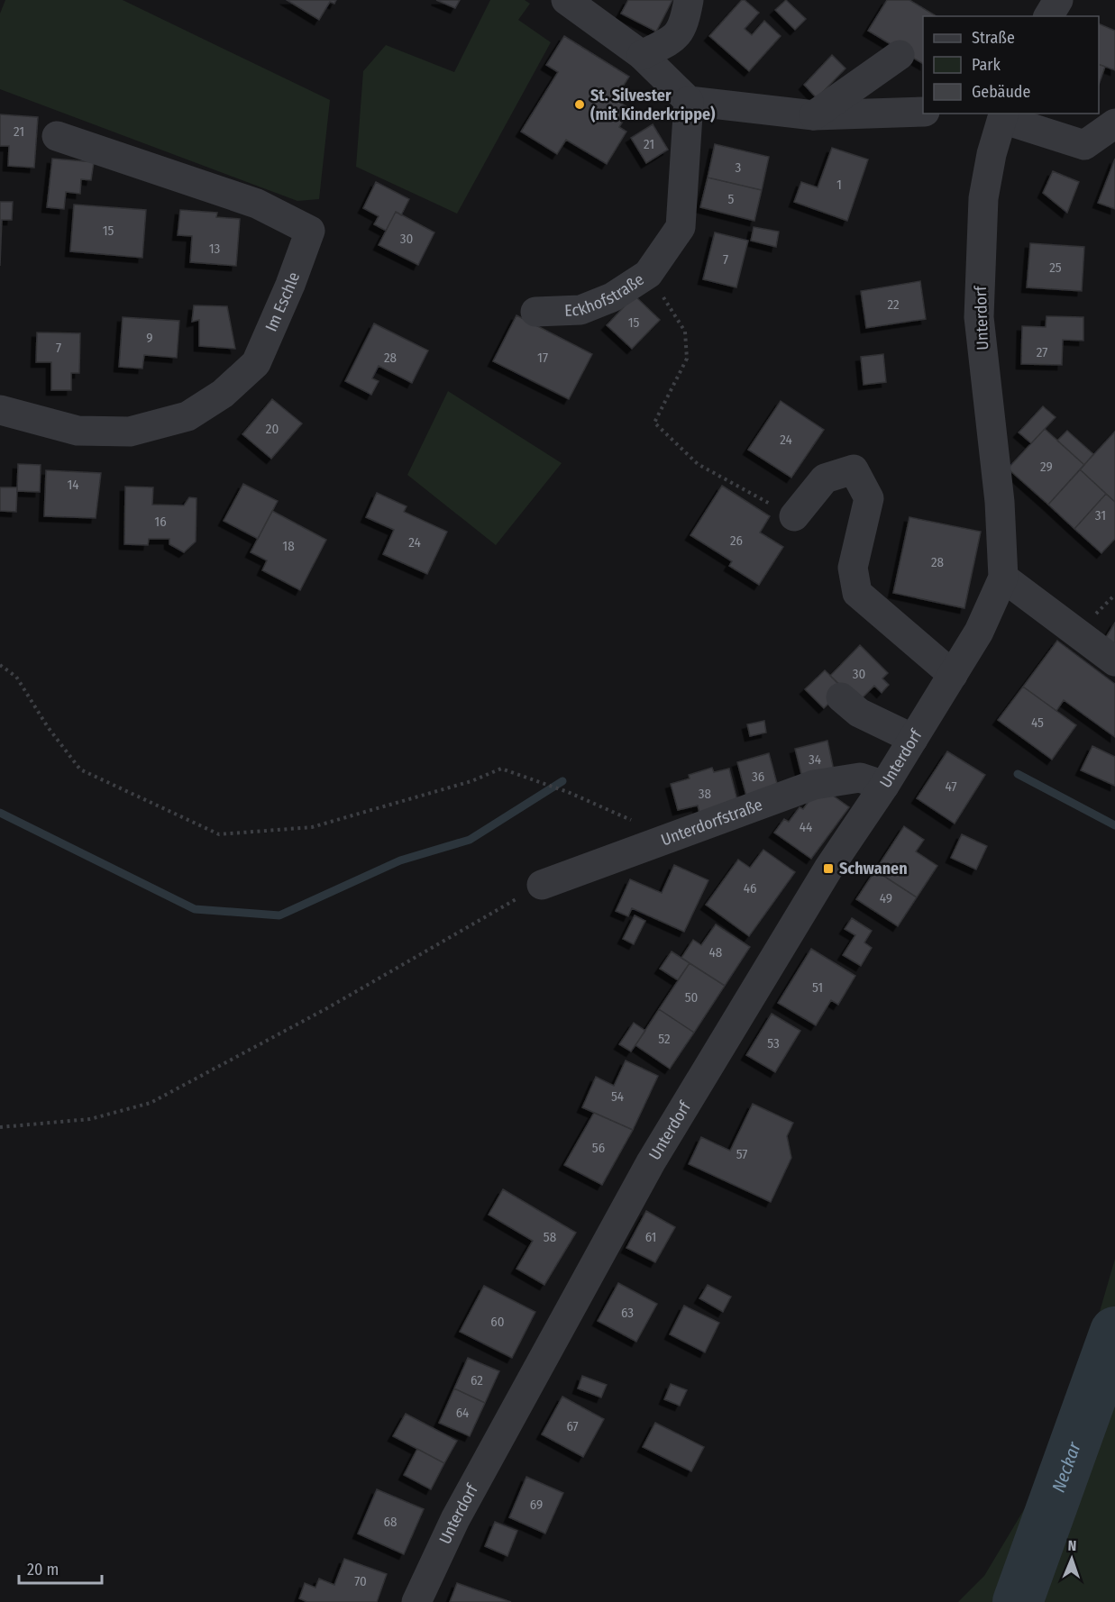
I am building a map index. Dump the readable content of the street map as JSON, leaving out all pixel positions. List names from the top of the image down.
{
  "streets": {
    "street": [
      "Eckhofstraße",
      "Im Eschle",
      "Unterdorf",
      "Unterdorfstraße"
    ]
  },
  "crossings": [
    ["Unterdorf", "Unterdorfstraße"]
  ],
  "water": ["Neckar"],
  "places": {
    "other": ["St. Silvester (mit Kinderkrippe)"],
    "transit": ["Schwanen"]
  },
  "house_numbers": [
    "21",
    "21",
    "3",
    "1",
    "5",
    "15",
    "30",
    "13",
    "7",
    "25",
    "22",
    "15",
    "9",
    "7",
    "27",
    "28",
    "17",
    "20",
    "24",
    "29",
    "14",
    "31",
    "16",
    "26",
    "24",
    "18",
    "28",
    "30",
    "45",
    "34",
    "36",
    "47",
    "38",
    "44",
    "46",
    "49",
    "48",
    "51",
    "50",
    "52",
    "53",
    "54",
    "56",
    "57",
    "58",
    "61",
    "63",
    "60",
    "62",
    "64",
    "67",
    "69",
    "68",
    "70"
  ],
  "legend": ["Straße", "Park", "Gebäude"],
  "scale_bar": "20 m",
  "north": "top"
}
